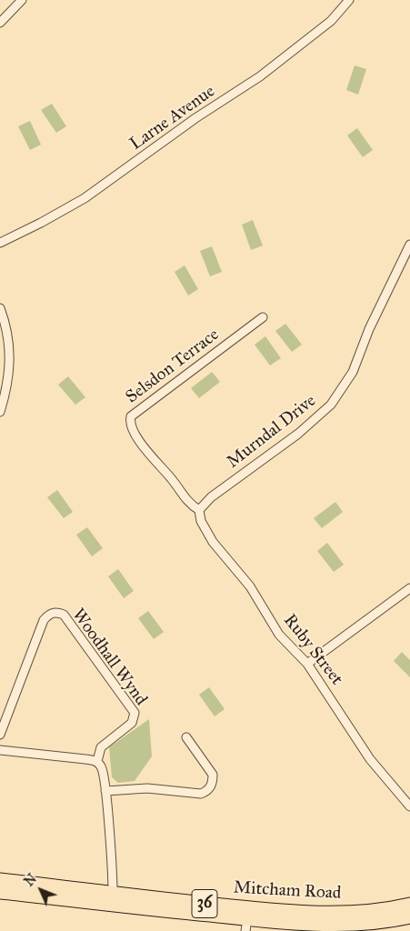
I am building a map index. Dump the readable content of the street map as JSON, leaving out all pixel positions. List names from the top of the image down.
{
  "streets": {
    "main road": ["Mitcham Road", "36"],
    "street": [
      "Larne Avenue",
      "Selsdon Terrace",
      "Murndal Drive",
      "Ruby Street",
      "Woodhall Wynd"
    ]
  },
  "crossings": [
    ["Selsdon Terrace", "Murndal Drive"],
    ["Selsdon Terrace", "Ruby Street"],
    ["Murndal Drive", "Ruby Street"]
  ],
  "north": "top left"
}
